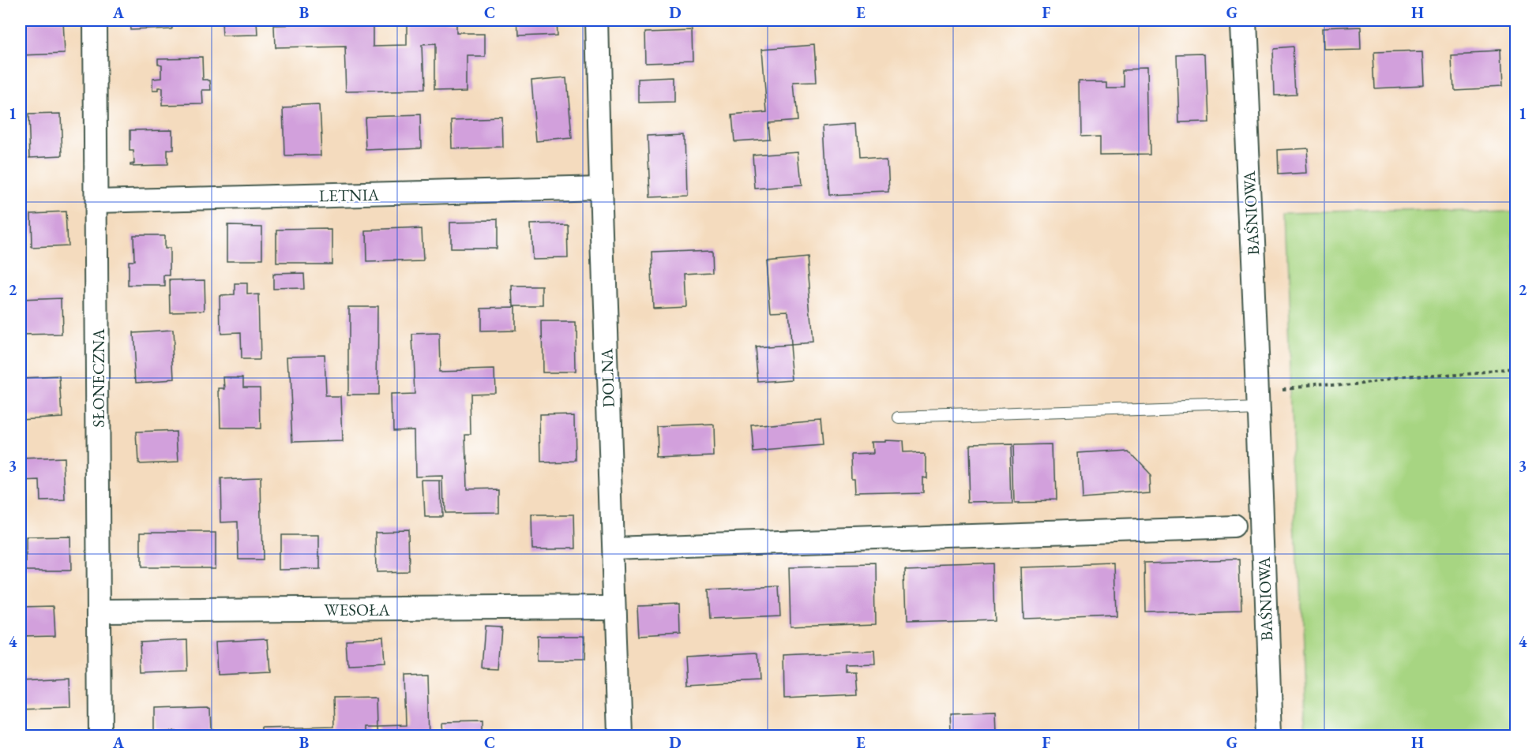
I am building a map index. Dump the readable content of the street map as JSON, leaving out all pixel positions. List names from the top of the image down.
{
  "streets": {
    "street": [
      "LETNIA",
      "BAŚNIOWA",
      "SŁONECZNA",
      "DOLNA",
      "WESOŁA"
    ]
  },
  "crossings": [
    ["LETNIA", "SŁONECZNA"],
    ["LETNIA", "DOLNA"],
    ["SŁONECZNA", "WESOŁA"],
    ["DOLNA", "WESOŁA"]
  ],
  "grid": {
    "columns": [
      "A",
      "B",
      "C",
      "D",
      "E",
      "F",
      "G",
      "H"
    ],
    "rows": [
      "1",
      "2",
      "3",
      "4"
    ]
  }
}
